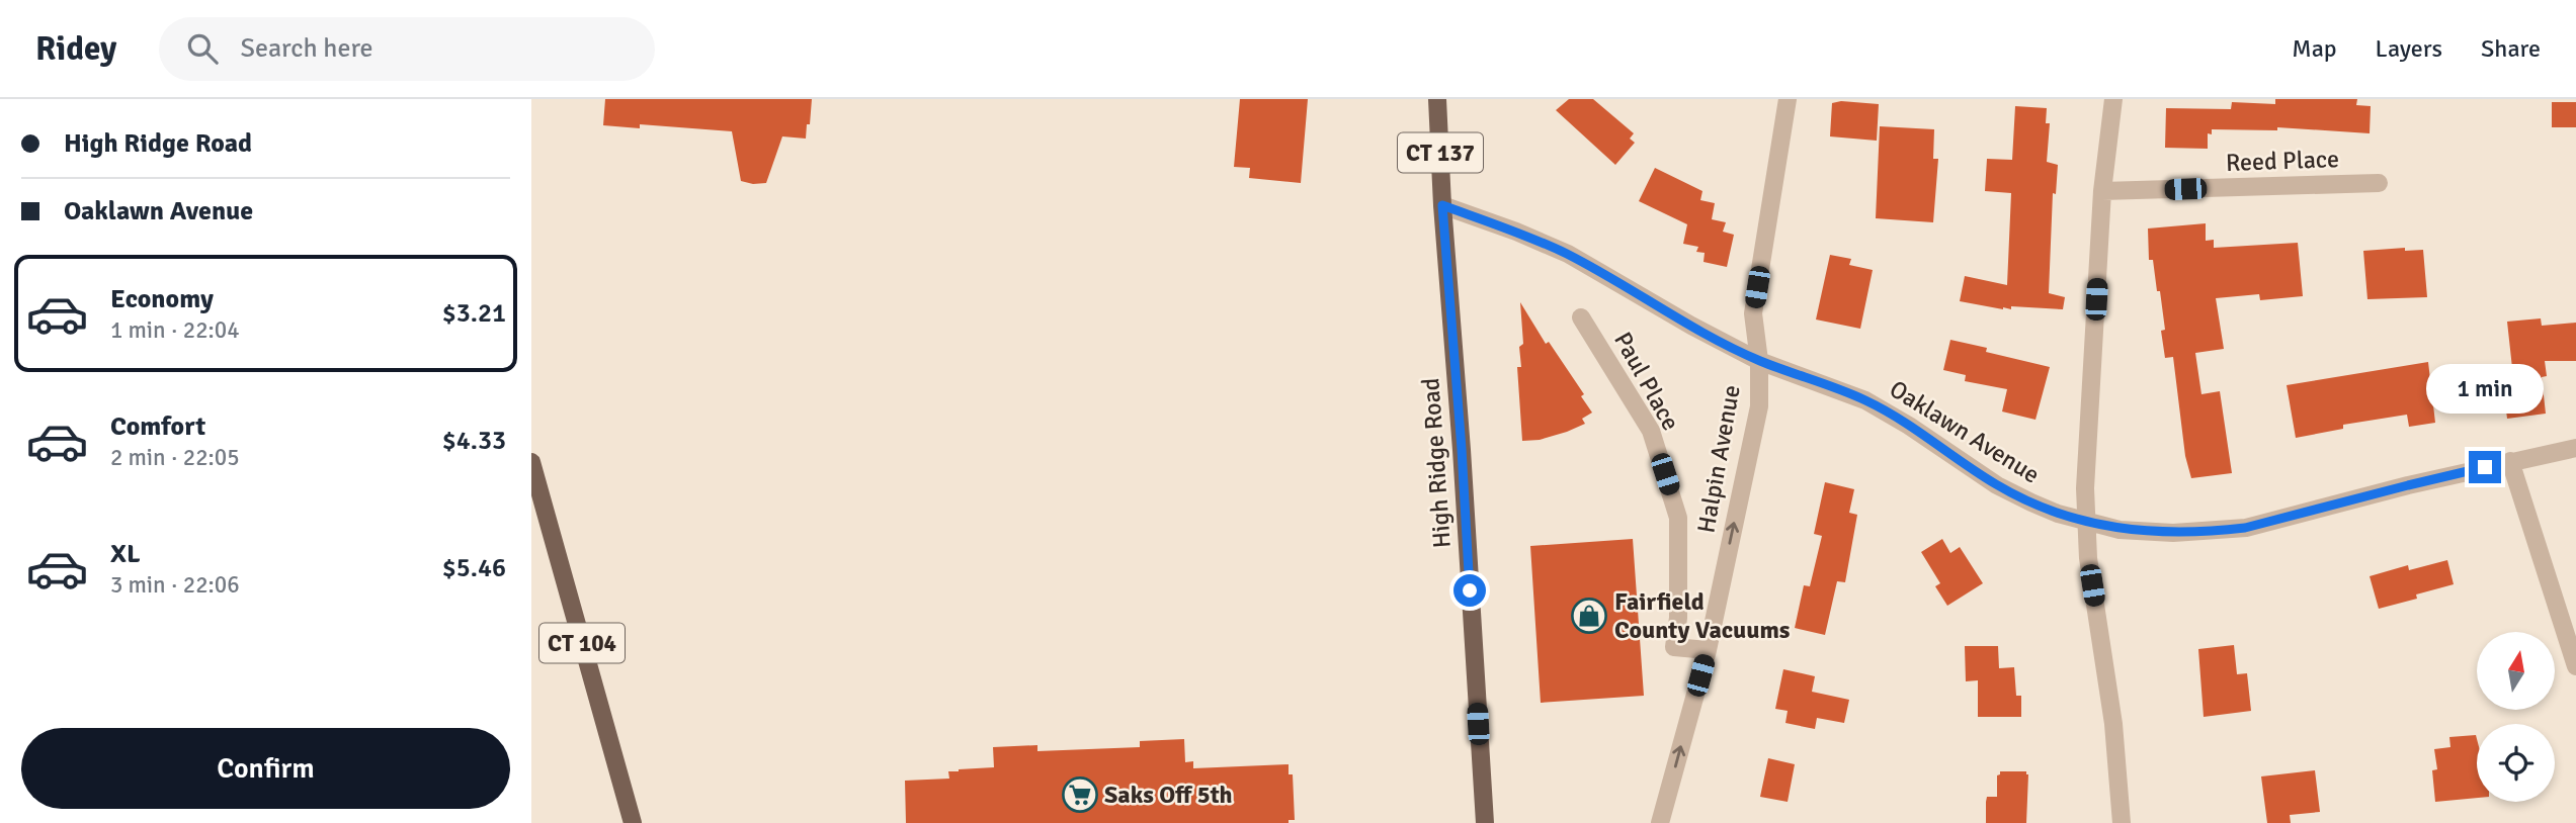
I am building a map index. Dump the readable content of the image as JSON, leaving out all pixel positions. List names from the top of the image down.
{
  "streets": {
    "main road": ["CT 137", "High Ridge Road", "CT 104"],
    "street": [
      "Reed Place",
      "Paul Place",
      "Oaklawn Avenue",
      "Halpin Avenue"
    ]
  },
  "crossings": [
    ["Paul Place", "Halpin Avenue"],
    ["Oaklawn Avenue", "Halpin Avenue"],
    ["Oaklawn Avenue", "High Ridge Road"]
  ],
  "one_way": ["Halpin Avenue"],
  "places": {
    "shop": ["Fairfield County Vacuums"],
    "supermarket": ["Saks Off 5th"]
  },
  "north": "top",
  "page": {
    "header": "Ridey",
    "search": "Search here",
    "nav": ["Map", "Layers", "Share"],
    "banner": ["High Ridge Road", "Oaklawn Avenue"],
    "list": [
      {
        "name": "Economy",
        "note": "1 min · 22:04",
        "value": "$3.21"
      },
      {
        "name": "Comfort",
        "note": "2 min · 22:05",
        "value": "$4.33"
      },
      {
        "name": "XL",
        "note": "3 min · 22:06",
        "value": "$5.46"
      }
    ],
    "bubble": "1 min",
    "buttons": "Confirm"
  }
}
